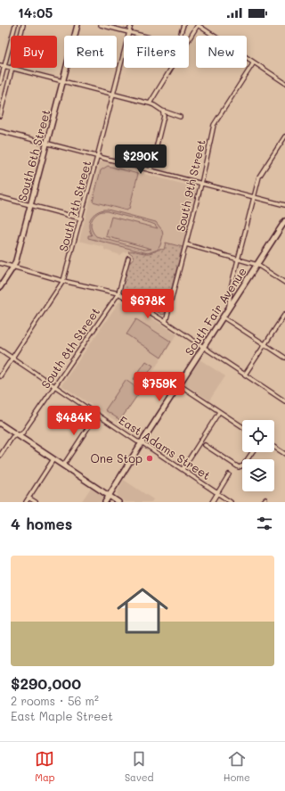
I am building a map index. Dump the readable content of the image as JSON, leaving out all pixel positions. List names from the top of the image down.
{
  "streets": {
    "street": [
      "South 6th Street",
      "South 9th Street",
      "South 7th Street",
      "South Fair Avenue",
      "South 8th Street",
      "East Adams Street"
    ]
  },
  "crossings": [
    ["South 7th Street", "East Adams Street"],
    ["South Fair Avenue", "East Adams Street"],
    ["South 8th Street", "East Adams Street"]
  ],
  "places": ["One Stop"],
  "page": {
    "status": "14:05",
    "chip": [
      "Buy",
      "Rent",
      "Filters",
      "New"
    ],
    "price": [
      "$290K",
      "$678K",
      "$759K",
      "$484K"
    ],
    "heading": "4 homes",
    "list": [
      {
        "name": "$290,000",
        "note": "2 rooms · 56 m² · East Maple Street"
      }
    ],
    "tabs": ["Map", "Saved", "Home"]
  }
}
